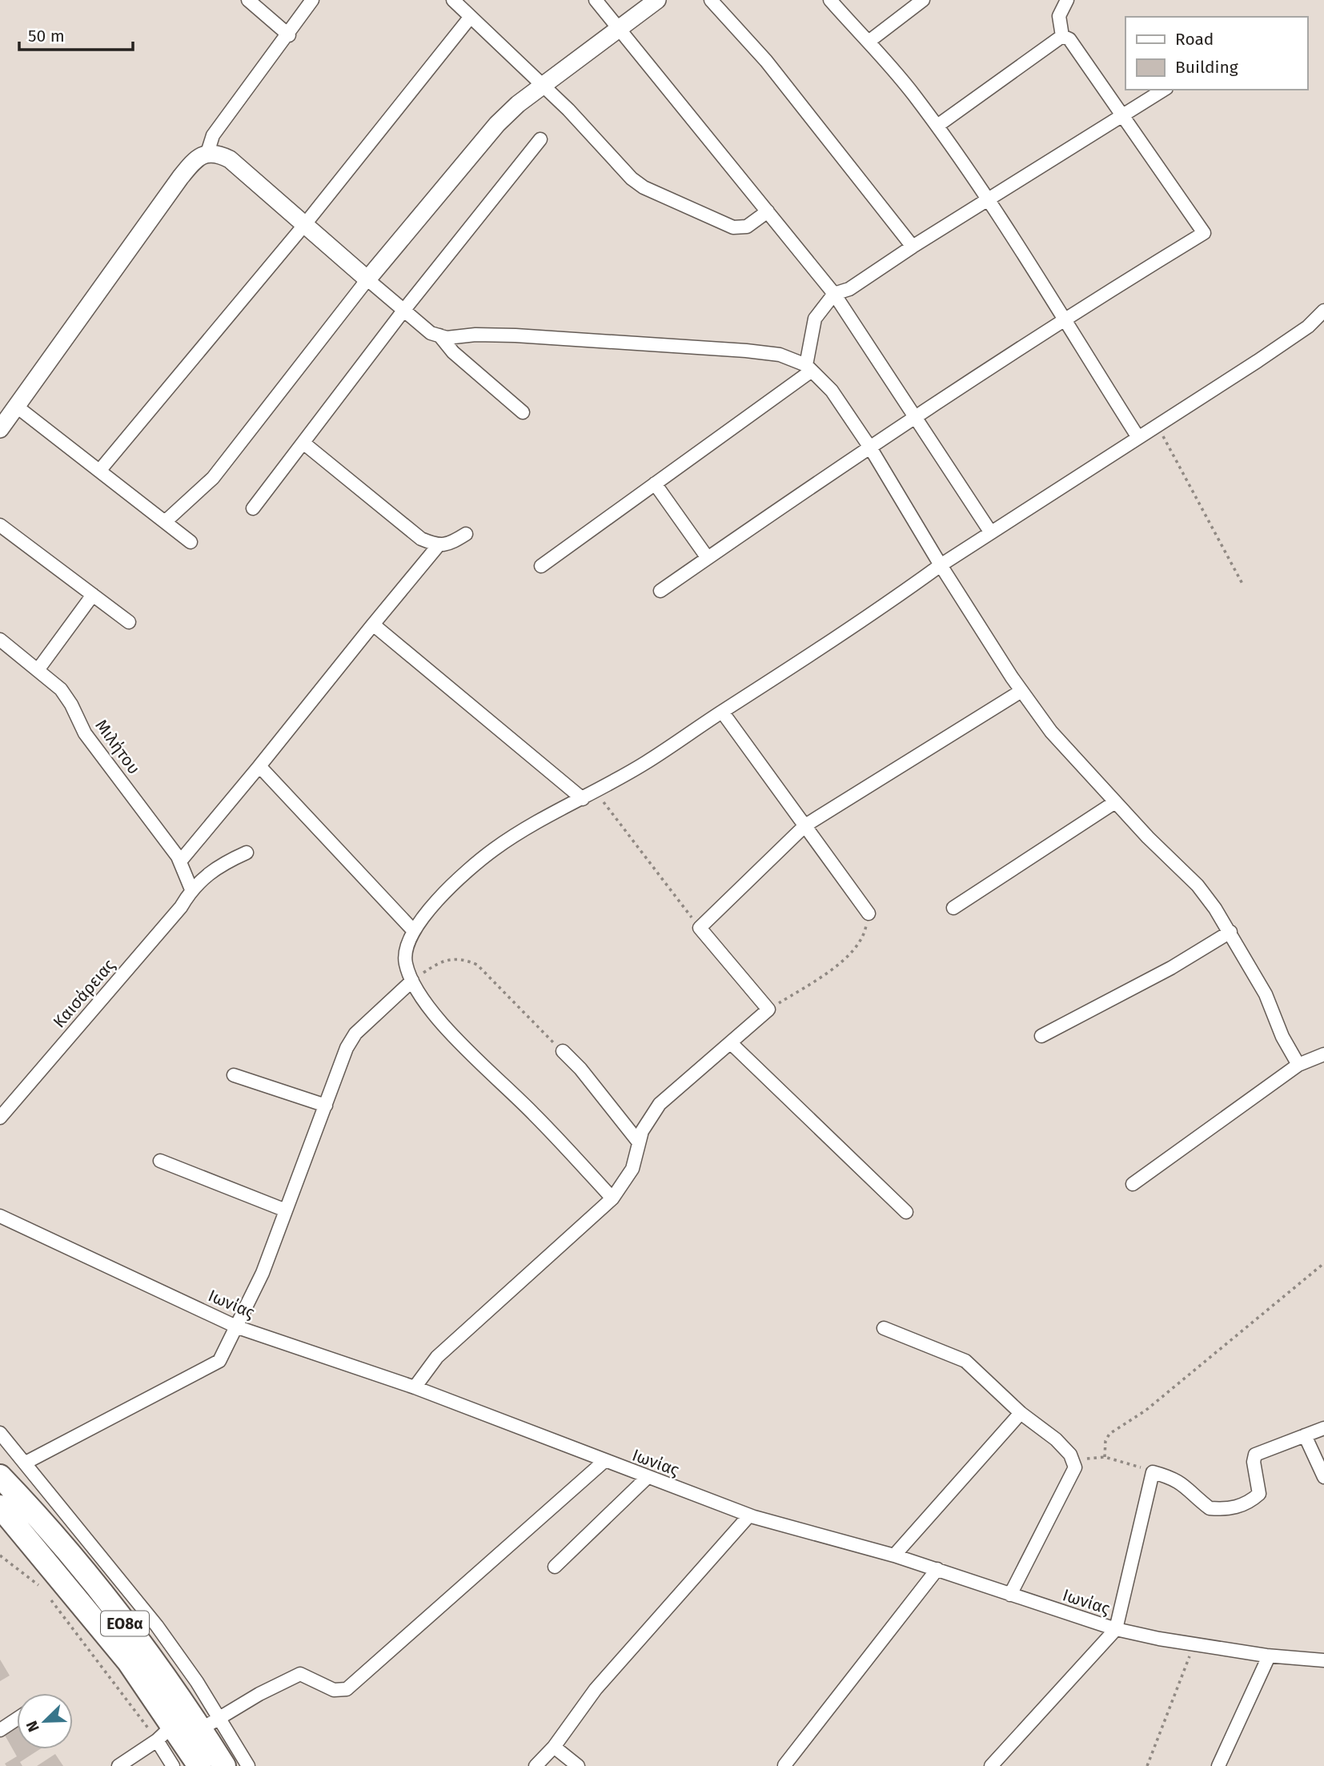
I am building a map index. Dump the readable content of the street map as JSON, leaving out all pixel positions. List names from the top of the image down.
{
  "streets": {
    "highway": ["ΕΟ8α"],
    "street": ["Μιλήτου", "Καισάρειας", "Ιωνίας"]
  },
  "crossings": [
    ["Μιλήτου", "Καισάρειας"]
  ],
  "legend": ["Road", "Building"],
  "scale_bar": "50 m",
  "north": "bottom left"
}
